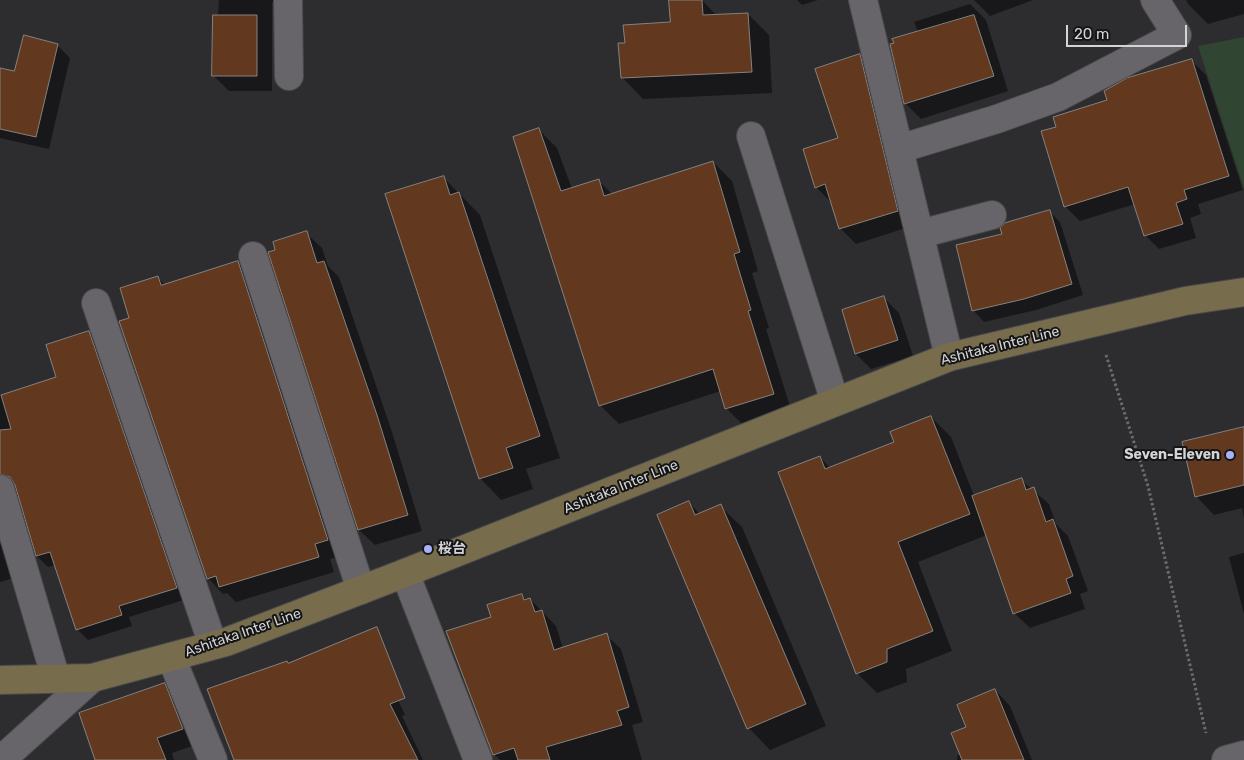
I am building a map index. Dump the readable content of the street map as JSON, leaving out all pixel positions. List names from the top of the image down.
{
  "streets": {
    "main road": ["Ashitaka Inter Line"]
  },
  "places": ["Seven-Eleven", "桜台"],
  "scale_bar": "20 m"
}
